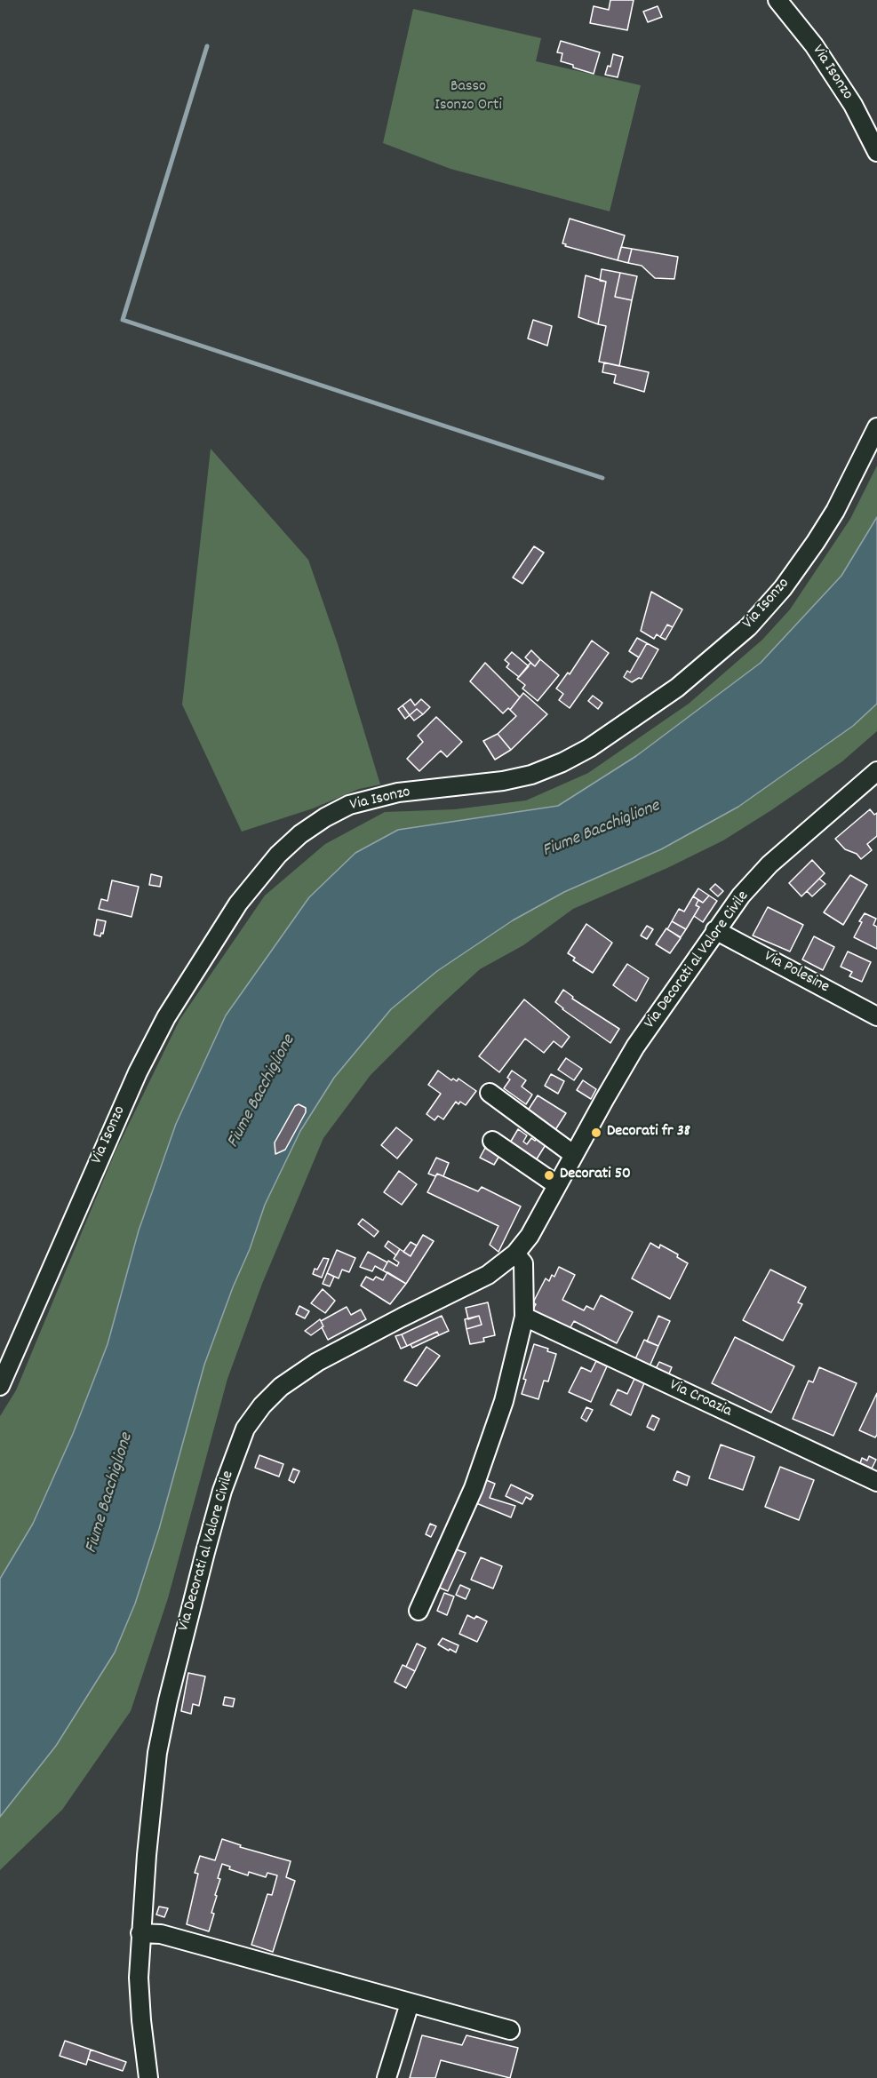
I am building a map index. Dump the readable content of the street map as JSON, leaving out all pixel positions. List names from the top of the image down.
{
  "streets": {
    "street": [
      "Via Isonzo",
      "Via Decorati al Valore Civile",
      "Via Polesine",
      "Via Croazia"
    ]
  },
  "crossings": [
    ["Via Decorati al Valore Civile", "Via Polesine"]
  ],
  "water": ["Fiume Bacchiglione"],
  "parks": ["Basso Isonzo Orti"],
  "places": ["Decorati fr 38", "Decorati 50"]
}
